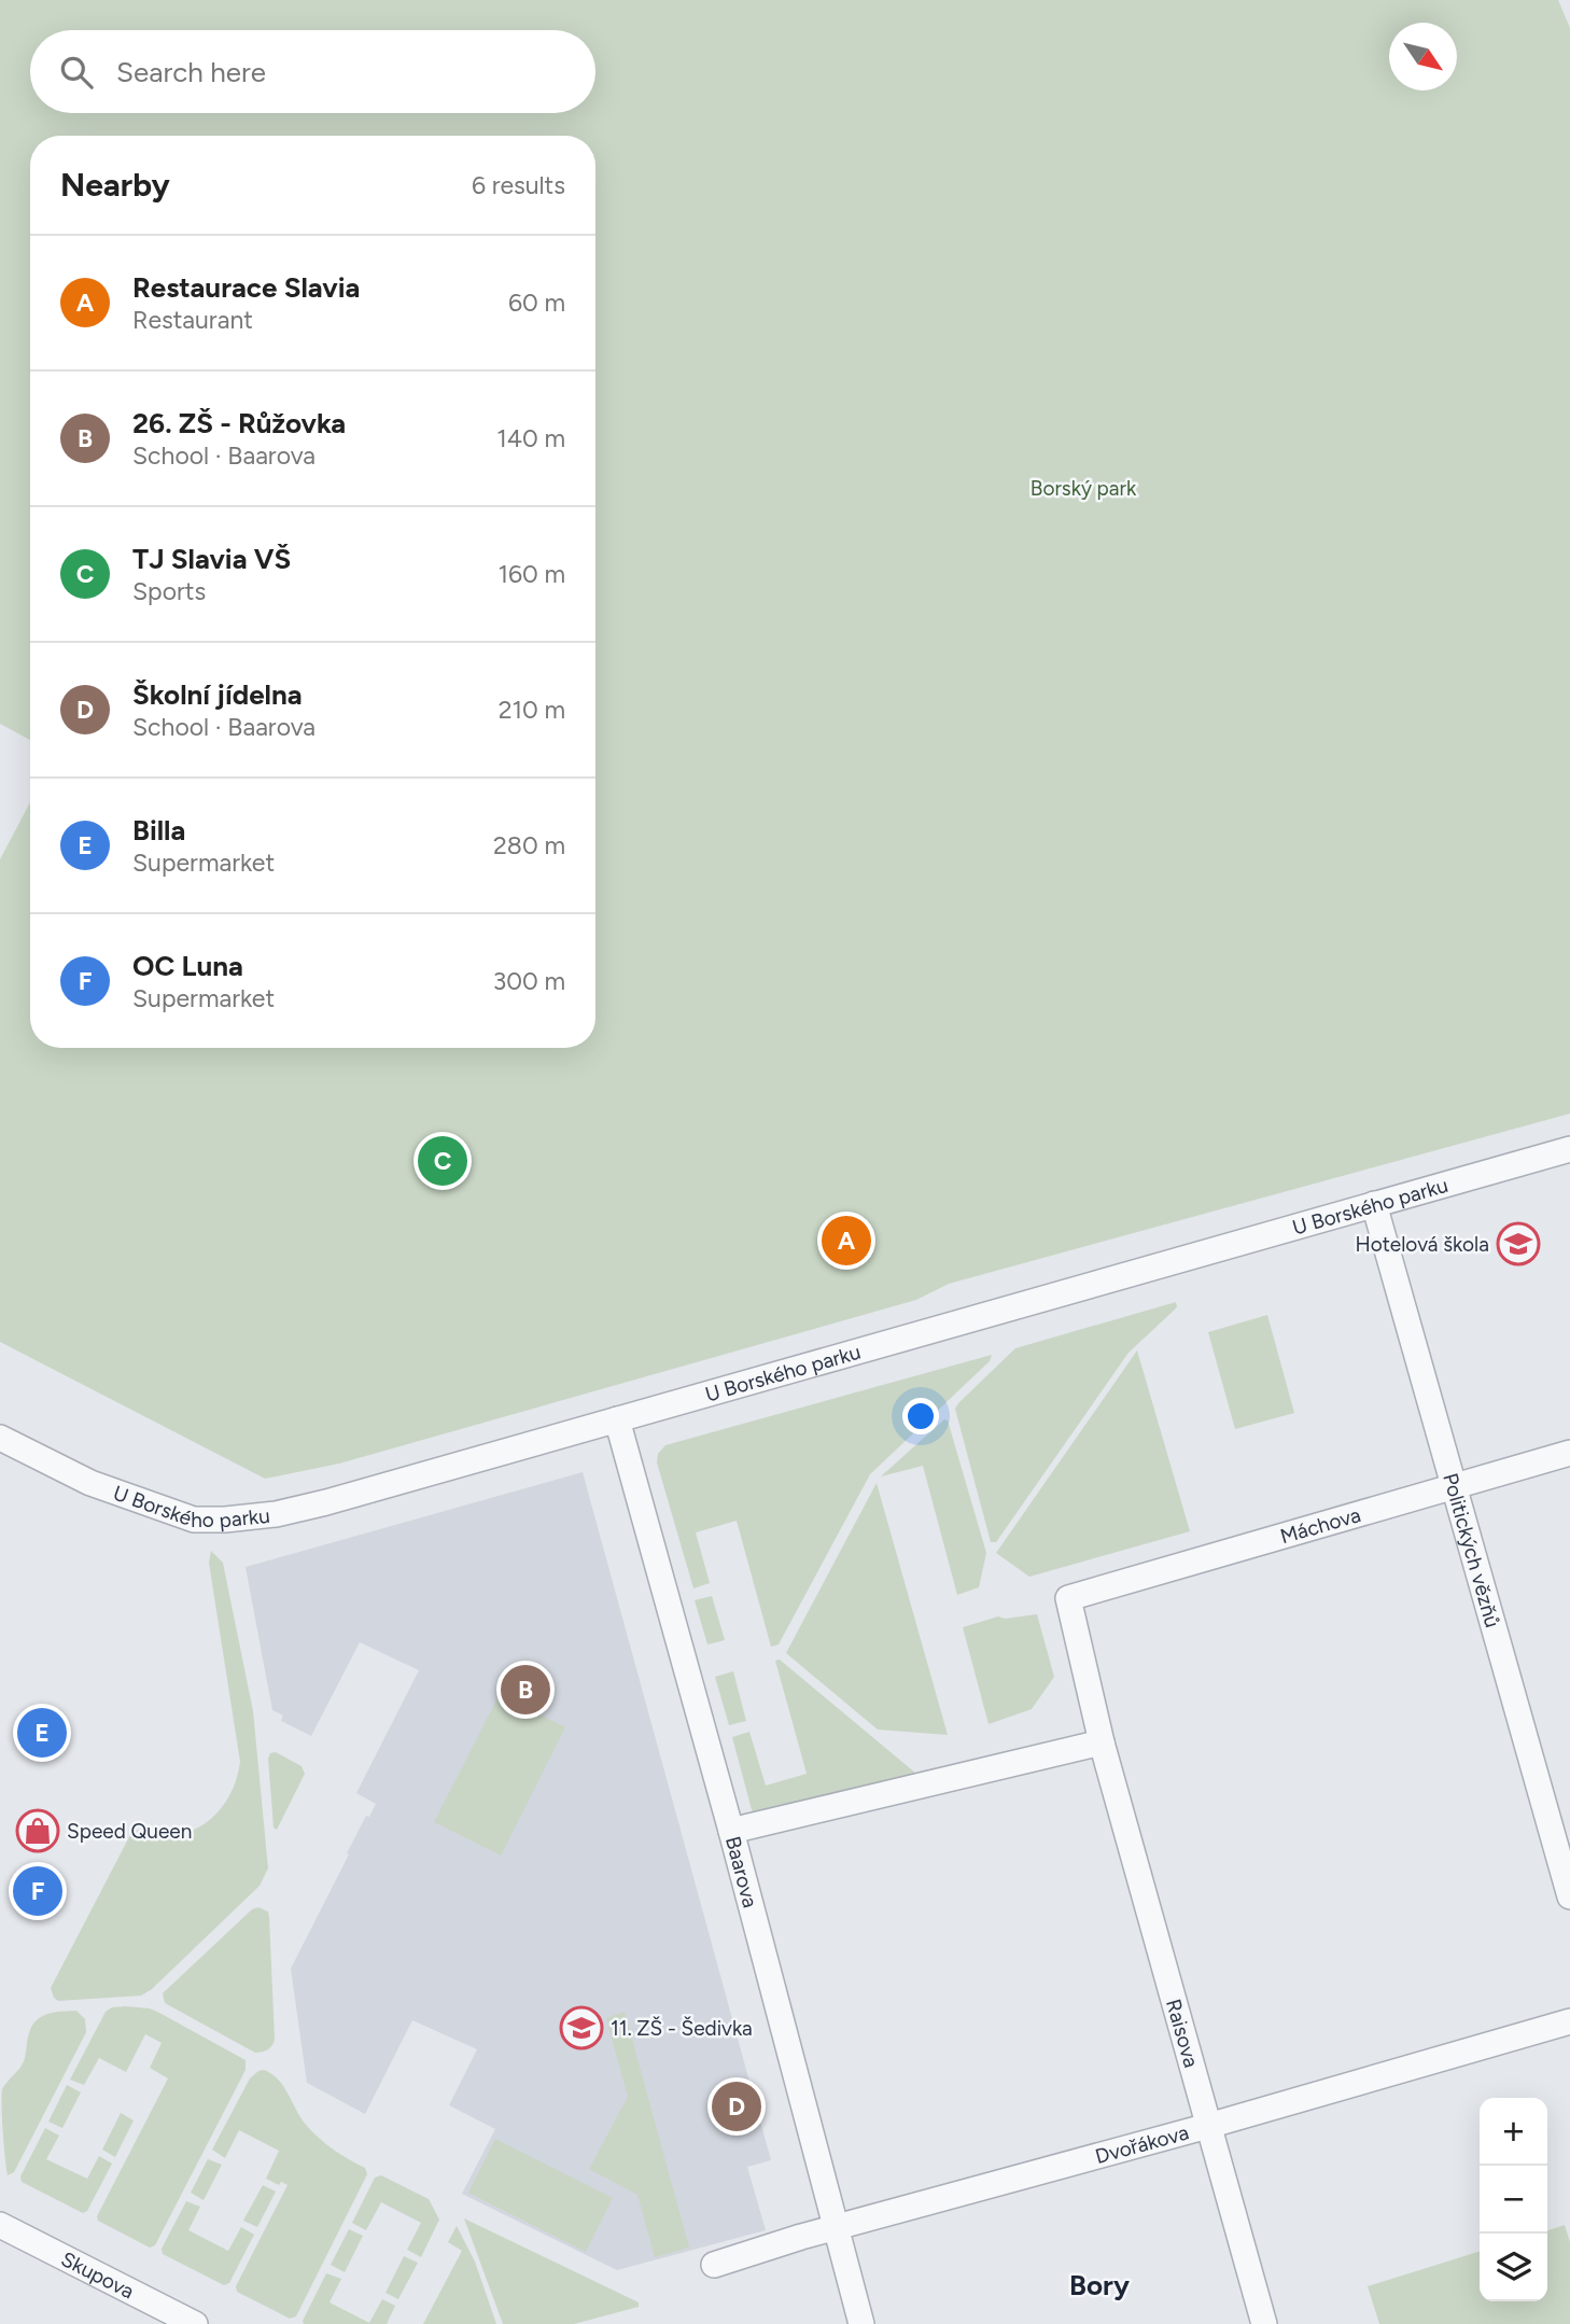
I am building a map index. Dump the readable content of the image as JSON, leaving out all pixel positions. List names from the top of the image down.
{
  "streets": {
    "street": [
      "U Borského parku",
      "Máchova",
      "Politických vězňů",
      "Baarova",
      "Raisova",
      "Dvořákova",
      "Skupova"
    ]
  },
  "crossings": [
    ["U Borského parku", "Politických vězňů"],
    ["U Borského parku", "Baarova"],
    ["Máchova", "Politických vězňů"],
    ["Máchova", "Raisova"],
    ["Baarova", "Dvořákova"],
    ["Raisova", "Dvořákova"]
  ],
  "districts": ["Bory"],
  "parks": ["Borský park"],
  "places": {
    "school or university": ["Hotelová škola", "11. ZŠ - Šedivka"],
    "shop": ["Speed Queen"]
  },
  "north": "bottom right",
  "page": {
    "search": "Search here",
    "heading": ["Nearby", "6 results"],
    "list": [
      {
        "mark": "A",
        "name": "Restaurace Slavia",
        "note": "Restaurant",
        "value": "60 m"
      },
      {
        "mark": "B",
        "name": "26. ZŠ - Růžovka",
        "note": "School · Baarova",
        "value": "140 m"
      },
      {
        "mark": "C",
        "name": "TJ Slavia VŠ",
        "note": "Sports",
        "value": "160 m"
      },
      {
        "mark": "D",
        "name": "Školní jídelna",
        "note": "School · Baarova",
        "value": "210 m"
      },
      {
        "mark": "E",
        "name": "Billa",
        "note": "Supermarket",
        "value": "280 m"
      },
      {
        "mark": "F",
        "name": "OC Luna",
        "note": "Supermarket",
        "value": "300 m"
      }
    ],
    "pins": [
      "C",
      "A",
      "B",
      "E",
      "F",
      "D"
    ],
    "map_buttons": ["+", "−"]
  }
}
